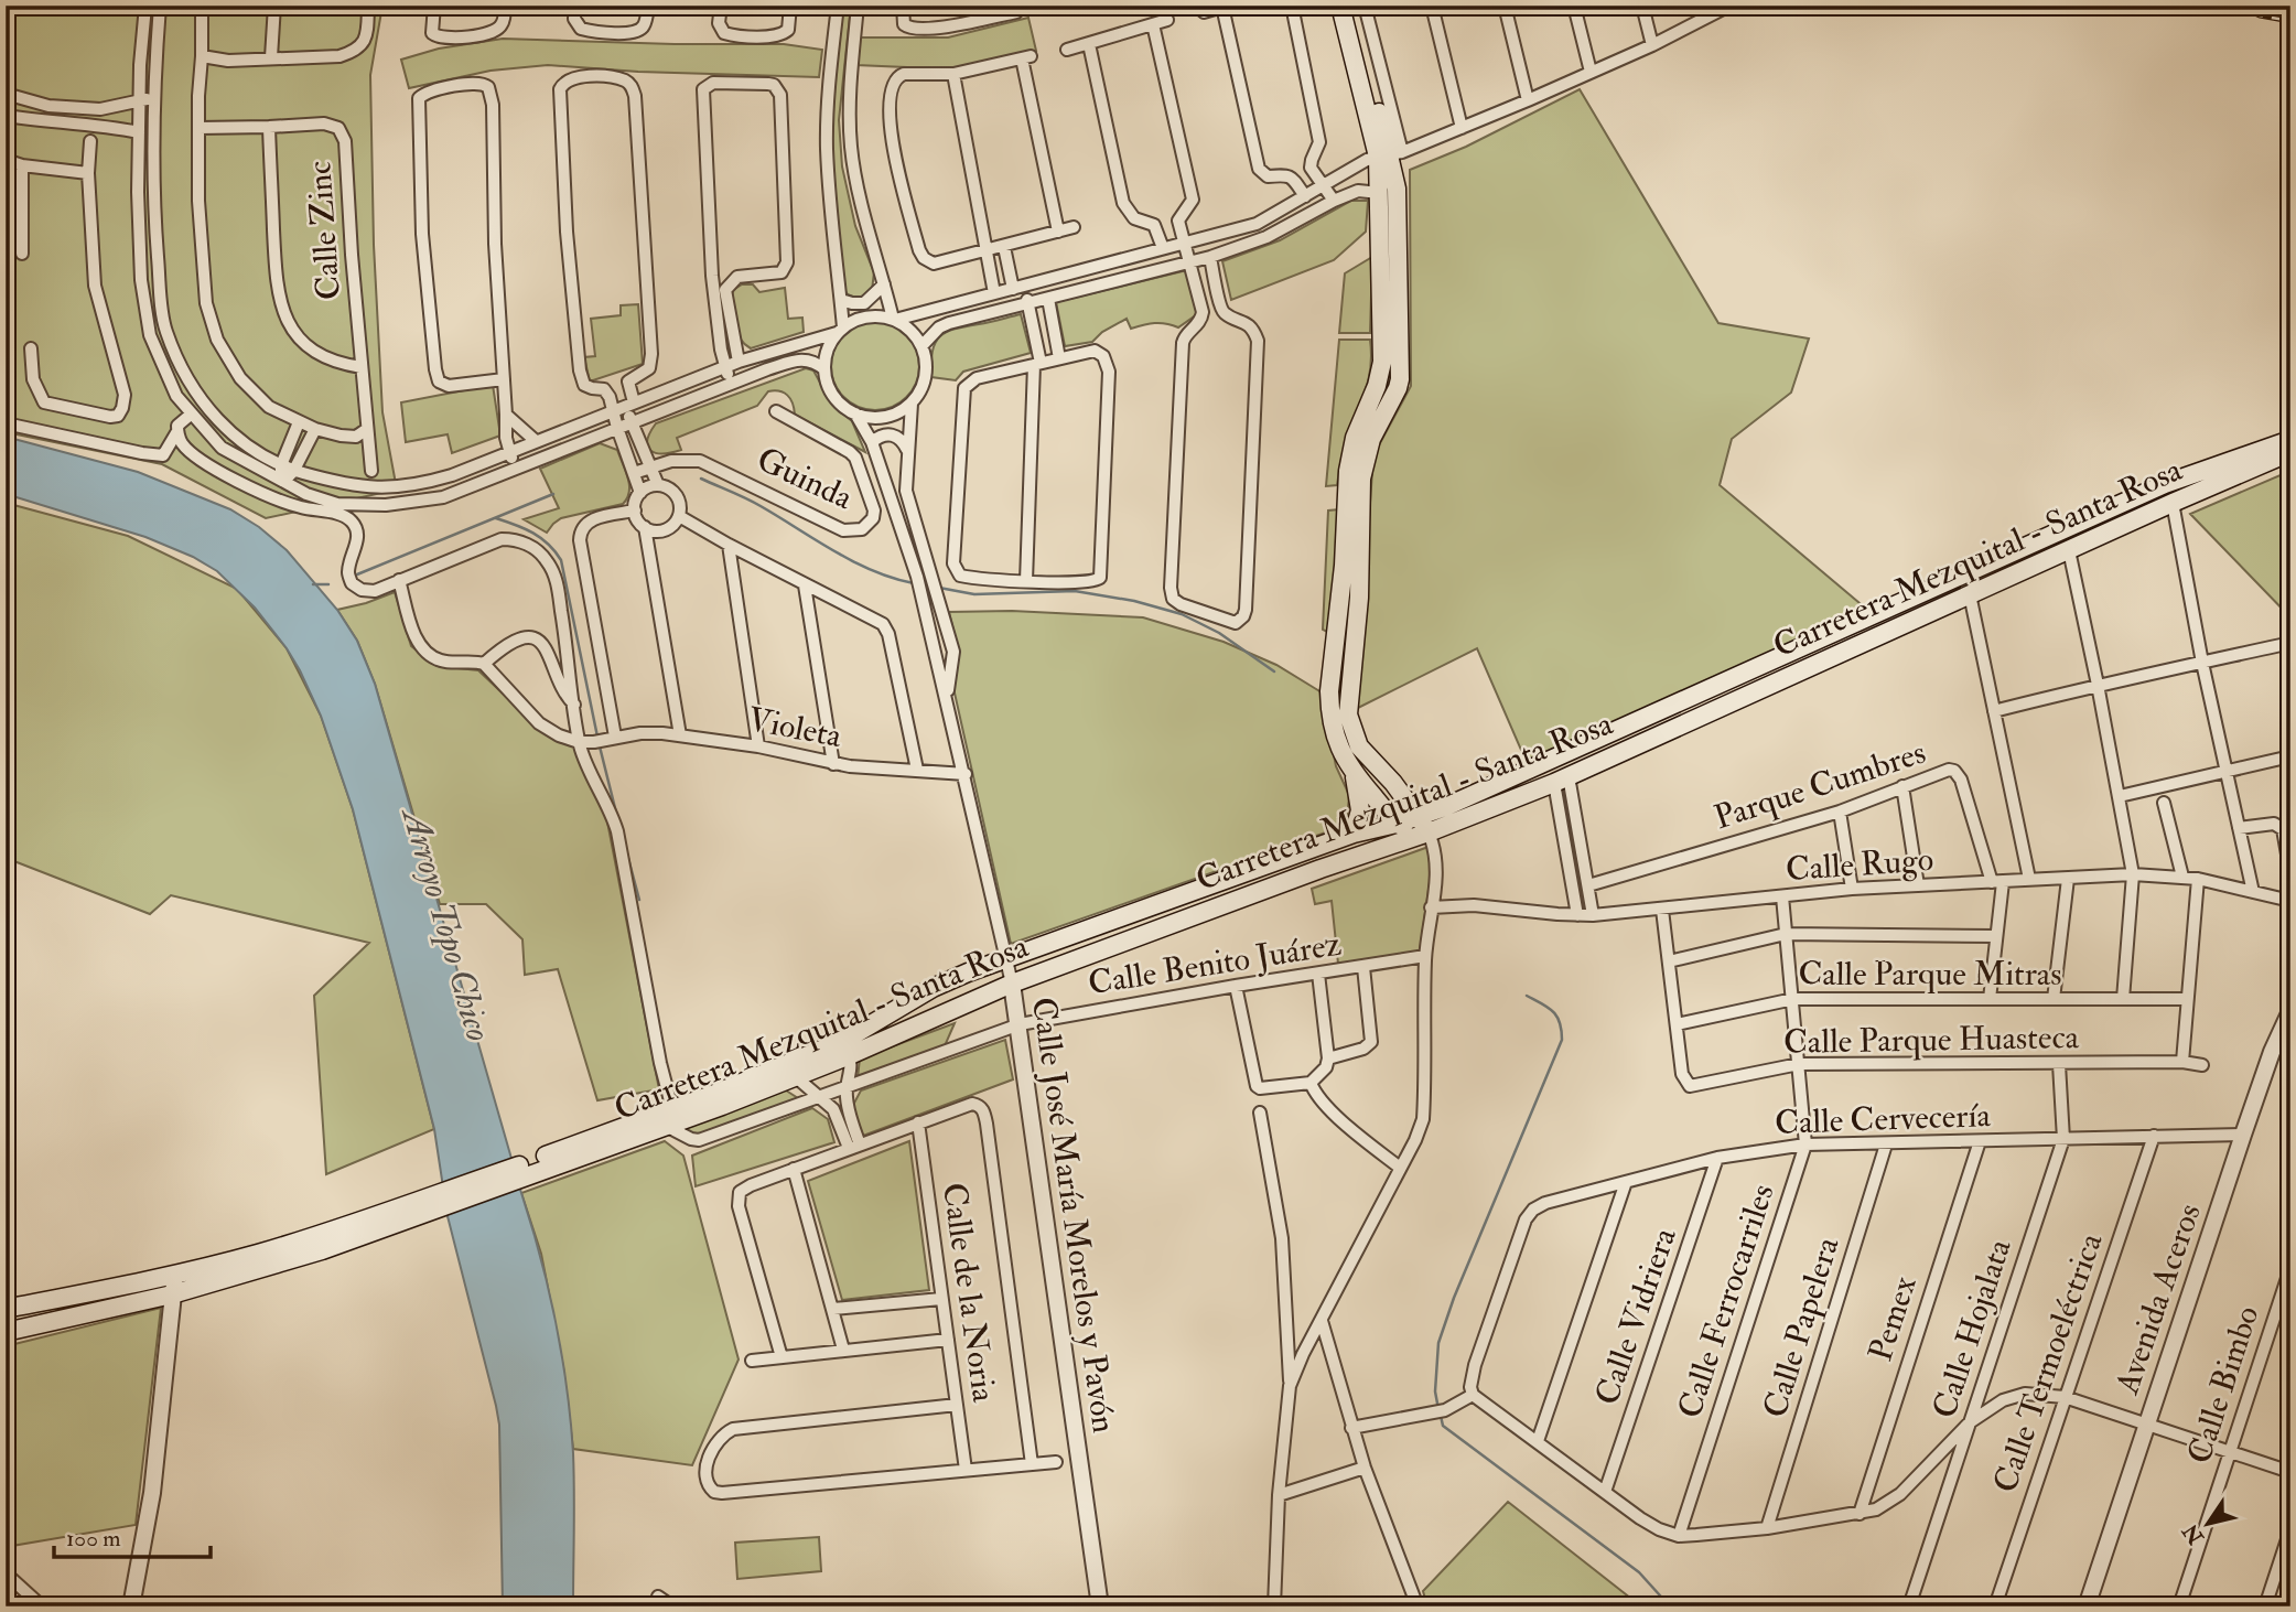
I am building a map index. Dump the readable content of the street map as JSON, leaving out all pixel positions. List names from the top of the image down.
{
  "streets": {
    "main road": ["Carretera Mezquital - Santa Rosa"],
    "street": [
      "Calle Zinc",
      "Guinda",
      "Violeta",
      "Parque Cumbres",
      "Calle Rugo",
      "Calle Benito Juárez",
      "Calle Parque Mitras",
      "Calle Parque Huasteca",
      "Calle Cervecería",
      "Calle José María Morelos y Pavón",
      "Calle de la Noria",
      "Avenida Aceros",
      "Calle Ferrocarriles",
      "Calle Vidriera",
      "Pemex",
      "Calle Papelera",
      "Calle Hojalata",
      "Calle Termoeléctrica",
      "Calle Bimbo"
    ]
  },
  "crossings": [
    ["Carretera Mezquital - Santa Rosa", "Calle Benito Juárez"],
    ["Carretera Mezquital - Santa Rosa", "Calle José María Morelos y Pavón"],
    ["Violeta", "Calle José María Morelos y Pavón"],
    ["Parque Cumbres", "Calle Rugo"],
    ["Calle Rugo", "Calle Ferrocarriles"],
    ["Calle Benito Juárez", "Calle José María Morelos y Pavón"],
    ["Calle Parque Mitras", "Calle Parque Huasteca"],
    ["Calle Parque Mitras", "Calle Ferrocarriles"],
    ["Calle Parque Huasteca", "Calle Ferrocarriles"],
    ["Calle Parque Huasteca", "Calle Hojalata"],
    ["Calle Cervecería", "Avenida Aceros"],
    ["Calle Cervecería", "Calle Ferrocarriles"],
    ["Calle Cervecería", "Calle Vidriera"],
    ["Calle Cervecería", "Pemex"],
    ["Calle Cervecería", "Calle Papelera"],
    ["Calle Cervecería", "Calle Hojalata"],
    ["Calle Cervecería", "Calle Termoeléctrica"]
  ],
  "water": ["Arroyo Topo Chico"],
  "scale_bar": "100 m",
  "north": "bottom left"
}
